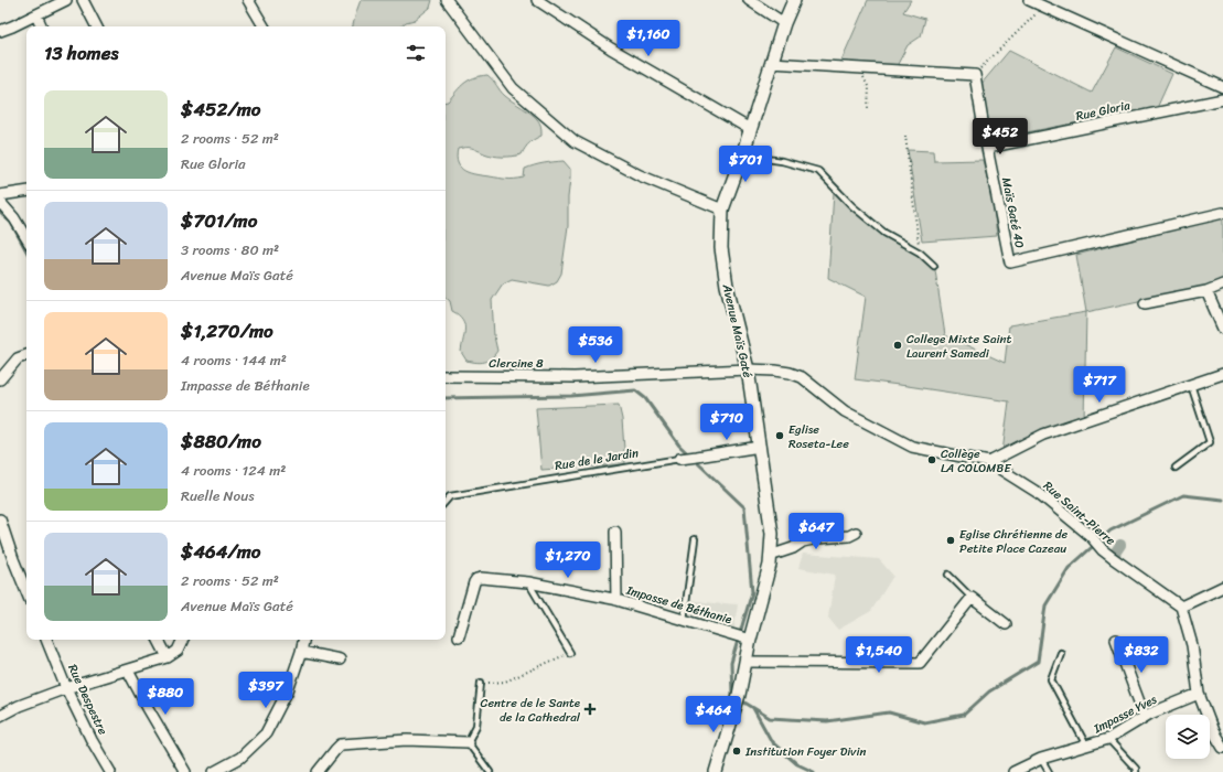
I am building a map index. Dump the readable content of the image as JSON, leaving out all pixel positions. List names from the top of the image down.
{
  "streets": {
    "street": [
      "Rue Gloria",
      "Maïs Gaté 40",
      "Avenue Maïs Gaté",
      "Clercine 8",
      "Rue de le Jardin",
      "Rue Saint-Pierre",
      "Impasse de Béthanie",
      "Rue Despestre",
      "Impasse Yves"
    ]
  },
  "crossings": [
    ["Rue Gloria", "Maïs Gaté 40"],
    ["Avenue Maïs Gaté", "Clercine 8"],
    ["Avenue Maïs Gaté", "Rue de le Jardin"],
    ["Avenue Maïs Gaté", "Rue Saint-Pierre"],
    ["Avenue Maïs Gaté", "Impasse de Béthanie"],
    ["Clercine 8", "Rue Saint-Pierre"]
  ],
  "places": {
    "other": [
      "College Mixte Saint Laurent Samedi",
      "Eglise Roseta-Lee",
      "Collège LA COLOMBE",
      "Eglise Chrétienne de Petite Place Cazeau",
      "Institution Foyer Divin"
    ],
    "health": ["Centre de le Sante de la Cathedral"]
  },
  "page": {
    "price": [
      "$1,160",
      "$452",
      "$701",
      "$536",
      "$717",
      "$710",
      "$647",
      "$1,270",
      "$1,540",
      "$832",
      "$397",
      "$880",
      "$464"
    ],
    "heading": "13 homes",
    "list": [
      {
        "name": "$452/mo",
        "note": "2 rooms · 52 m² · Rue Gloria"
      },
      {
        "name": "$701/mo",
        "note": "3 rooms · 80 m² · Avenue Maïs Gaté"
      },
      {
        "name": "$1,270/mo",
        "note": "4 rooms · 144 m² · Impasse de Béthanie"
      },
      {
        "name": "$880/mo",
        "note": "4 rooms · 124 m² · Ruelle Nous"
      },
      {
        "name": "$464/mo",
        "note": "2 rooms · 52 m² · Avenue Maïs Gaté"
      }
    ]
  }
}
